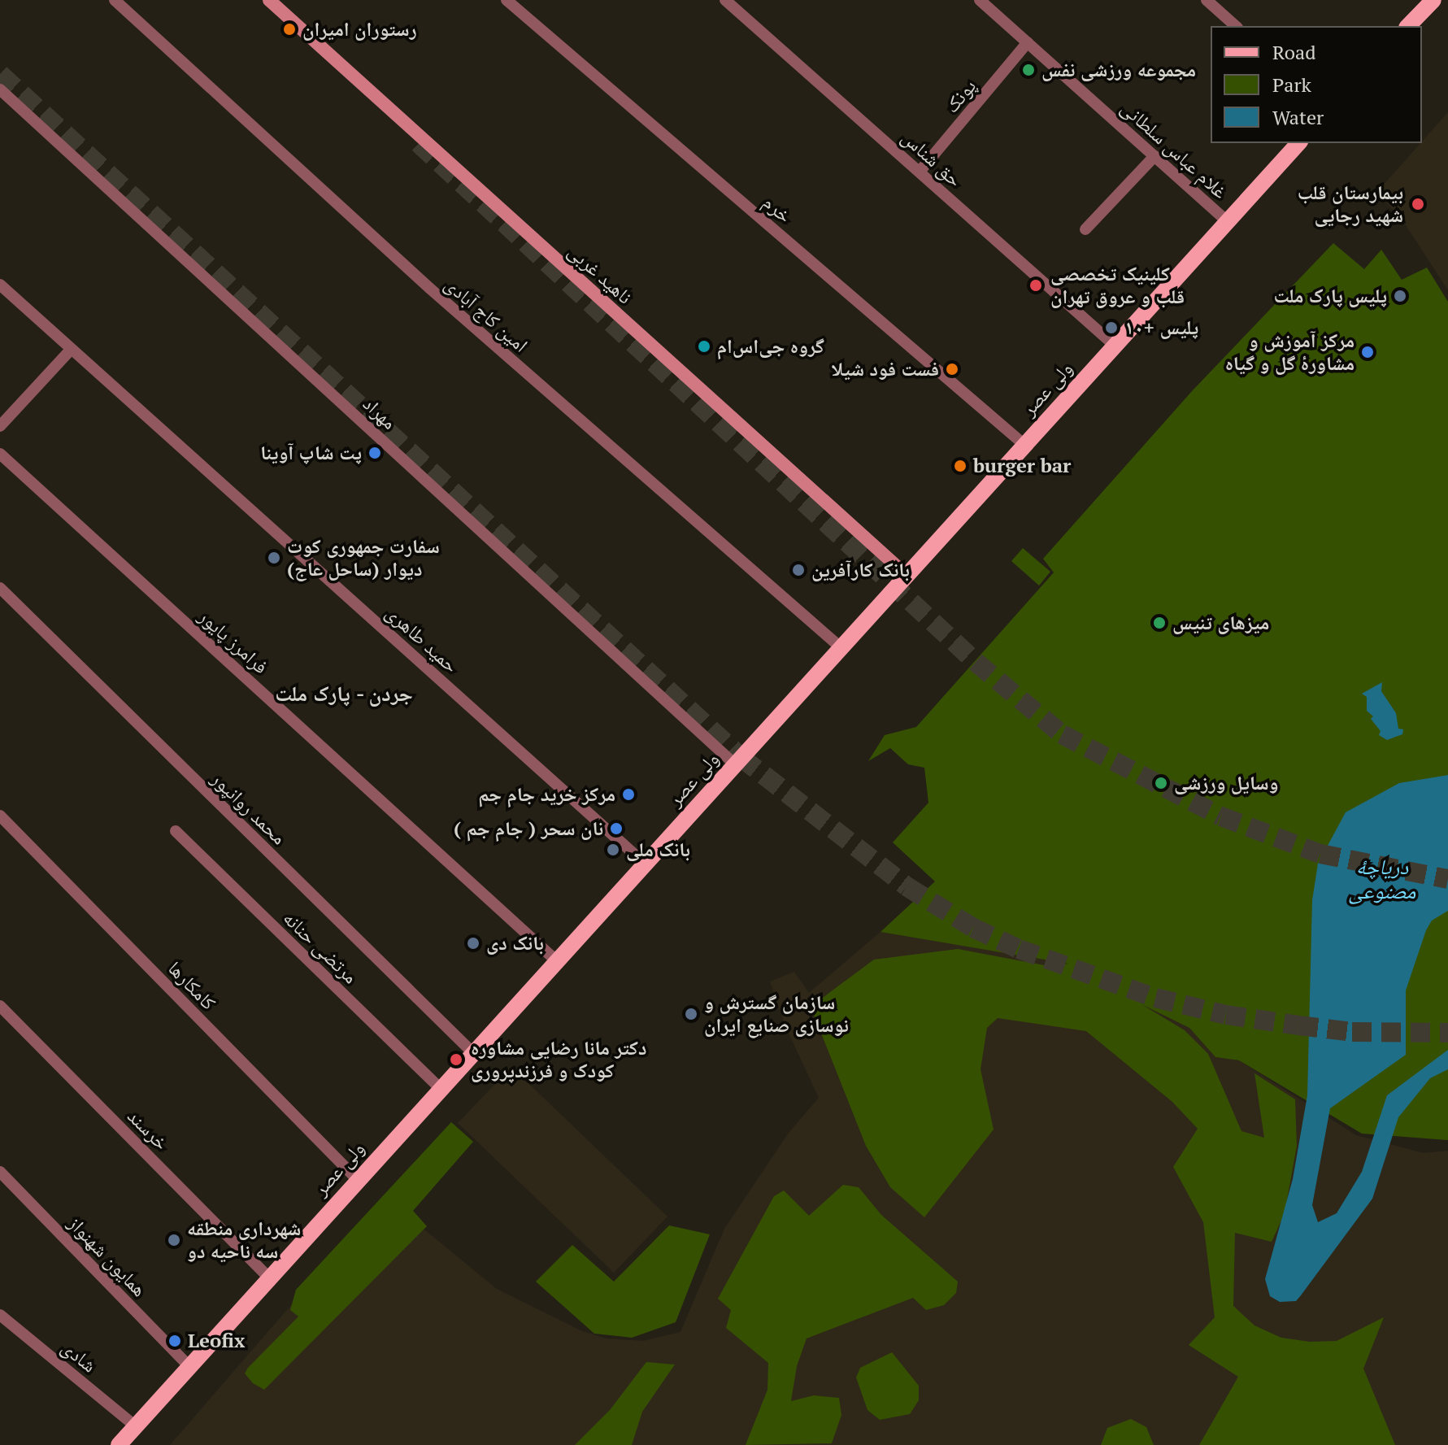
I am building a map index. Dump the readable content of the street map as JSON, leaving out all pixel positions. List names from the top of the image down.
{
  "streets": {
    "main road": ["ناهید غربی", "ولی عصر"],
    "street": [
      "پونک",
      "غلام عباس سلطانی",
      "حق شناس",
      "خرم",
      "امین کاج آبادی",
      "مهراد",
      "حمید طاهری",
      "فرامرز پایور",
      "محمد روانپور",
      "مرتضی حنانه",
      "کامکارها",
      "خرسند",
      "همایون شهنواز",
      "شادی"
    ]
  },
  "crossings": [
    ["پونک", "غلام عباس سلطانی"],
    ["پونک", "حق شناس"],
    ["غلام عباس سلطانی", "ولی عصر"],
    ["حق شناس", "ولی عصر"],
    ["خرم", "ولی عصر"],
    ["ناهید غربی", "ولی عصر"],
    ["امین کاج آبادی", "ولی عصر"],
    ["ولی عصر", "مهراد"],
    ["ولی عصر", "حمید طاهری"],
    ["ولی عصر", "فرامرز پایور"],
    ["ولی عصر", "محمد روانپور"],
    ["ولی عصر", "مرتضی حنانه"],
    ["ولی عصر", "کامکارها"],
    ["ولی عصر", "خرسند"],
    ["ولی عصر", "همایون شهنواز"],
    ["ولی عصر", "شادی"]
  ],
  "districts": ["جردن - پارک ملت"],
  "water": ["دریاچهٔ مصنوعی"],
  "places": [
    "رستوران امیران",
    "مجموعه ورزشی نفس",
    "بیمارستان قلب شهید رجایی",
    "کلینیک تخصصی قلب و عروق تهران",
    "پلیس پارک ملت",
    "پلیس +۱۰",
    "گروه جی‌اس‌ام",
    "مرکز آموزش و مشاورهٔ گل و گیاه",
    "فست فود شیلا",
    "پت شاپ آوینا",
    "burger bar",
    "سفارت جمهوری کوت دیوار (ساحل عاج)",
    "بانک کارآفرین",
    "میزهای تنیس",
    "وسایل ورزشی",
    "مرکز خرید جام جم",
    "نان سحر ( جام جم )",
    "بانک ملی",
    "بانک دی",
    "سازمان گسترش و نوسازی صنایع ایران",
    "دکتر مانا رضایی مشاوره کودک و فرزندپروری",
    "شهرداری منطقه سه ناحیه دو",
    "Leofix"
  ],
  "legend": ["Road", "Park", "Water"]
}
